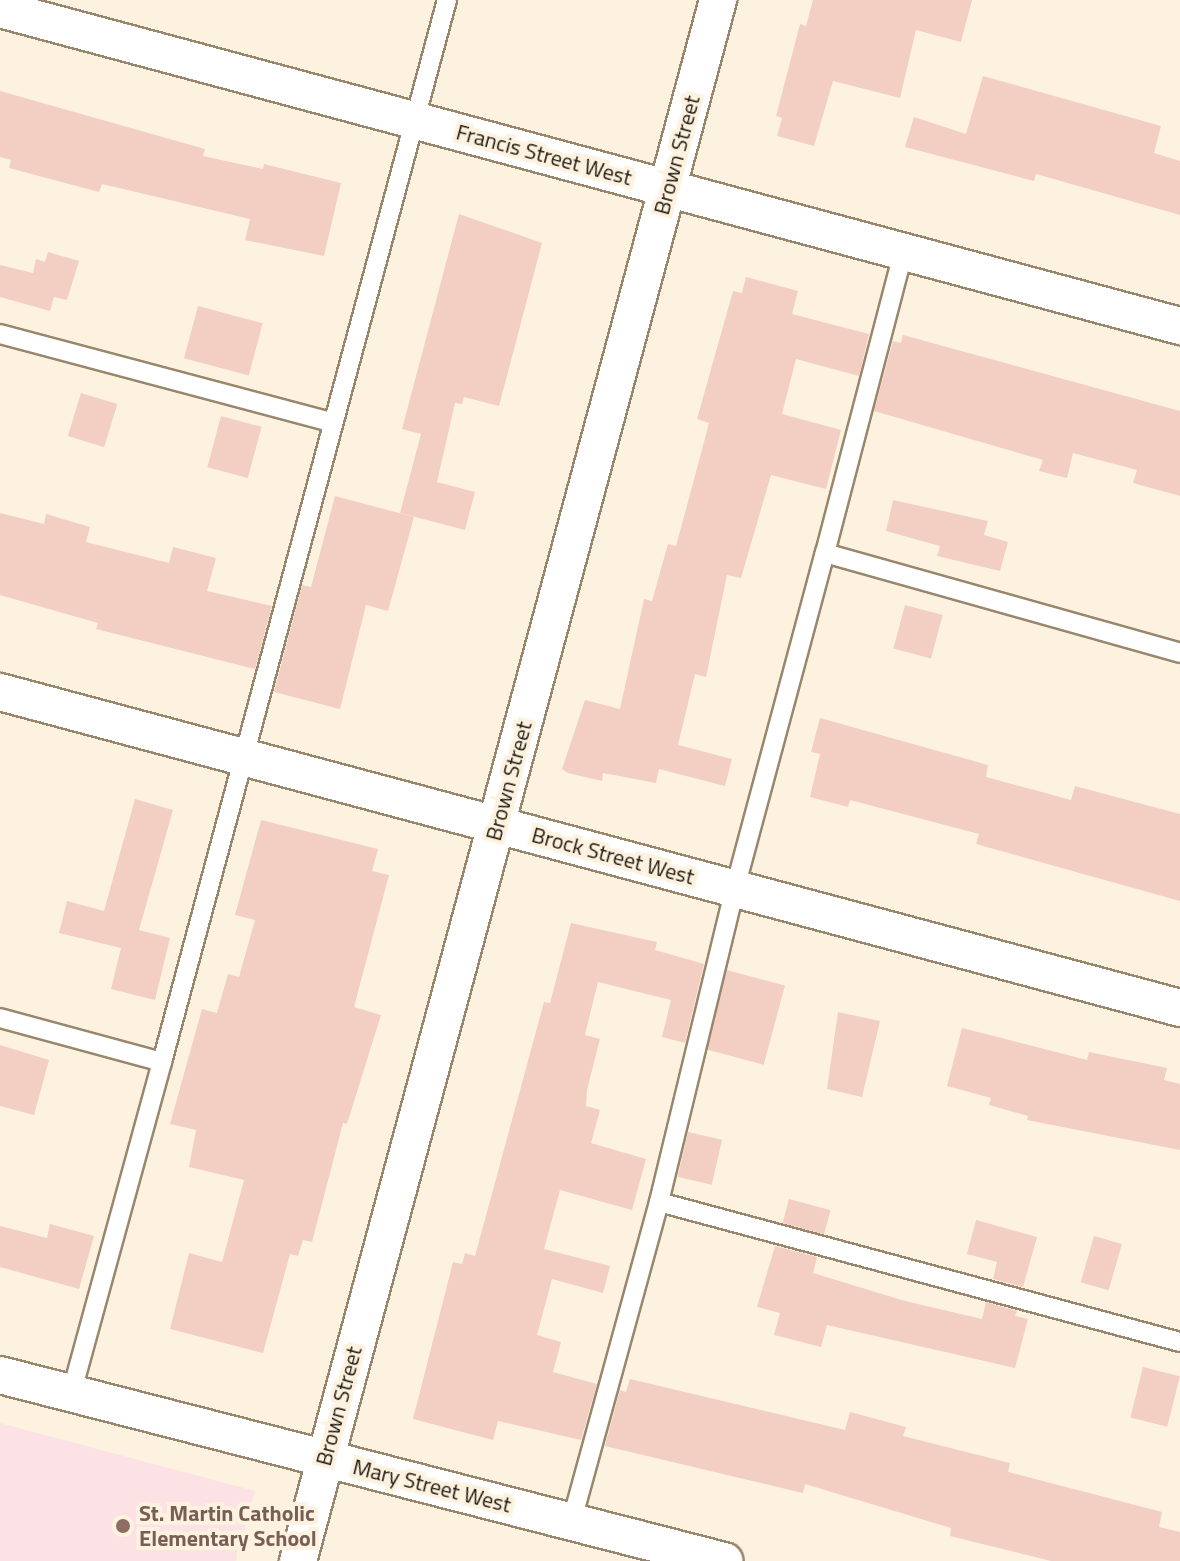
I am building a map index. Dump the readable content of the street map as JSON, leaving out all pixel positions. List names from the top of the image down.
{
  "streets": {
    "street": [
      "Francis Street West",
      "Brown Street",
      "Brock Street West",
      "Mary Street West"
    ]
  },
  "crossings": [
    ["Francis Street West", "Brown Street"],
    ["Brown Street", "Brock Street West"],
    ["Brown Street", "Mary Street West"]
  ],
  "places": ["St. Martin Catholic Elementary School"]
}
